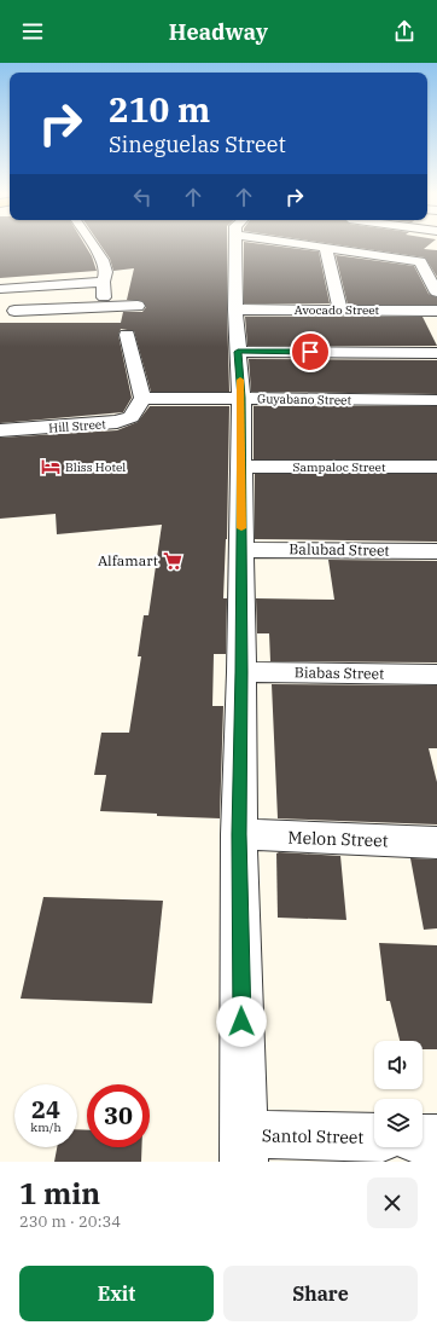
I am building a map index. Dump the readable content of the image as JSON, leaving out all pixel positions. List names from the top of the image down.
{
  "streets": {
    "street": [
      "Avocado Street",
      "Guyabano Street",
      "Hill Street",
      "Sampaloc Street",
      "Balubad Street",
      "Biabas Street",
      "Melon Street",
      "Santol Street"
    ]
  },
  "crossings": [
    ["Guyabano Street", "Hill Street"]
  ],
  "places": {
    "hotel": ["Bliss Hotel"],
    "supermarket": ["Alfamart"]
  },
  "page": {
    "header": "Headway",
    "turn": ["210 m", "Sineguelas Street"],
    "speed": "24 km/h",
    "limit": "30",
    "heading": ["1 min", "230 m · 20:34"],
    "buttons": ["Exit", "Share"]
  }
}
